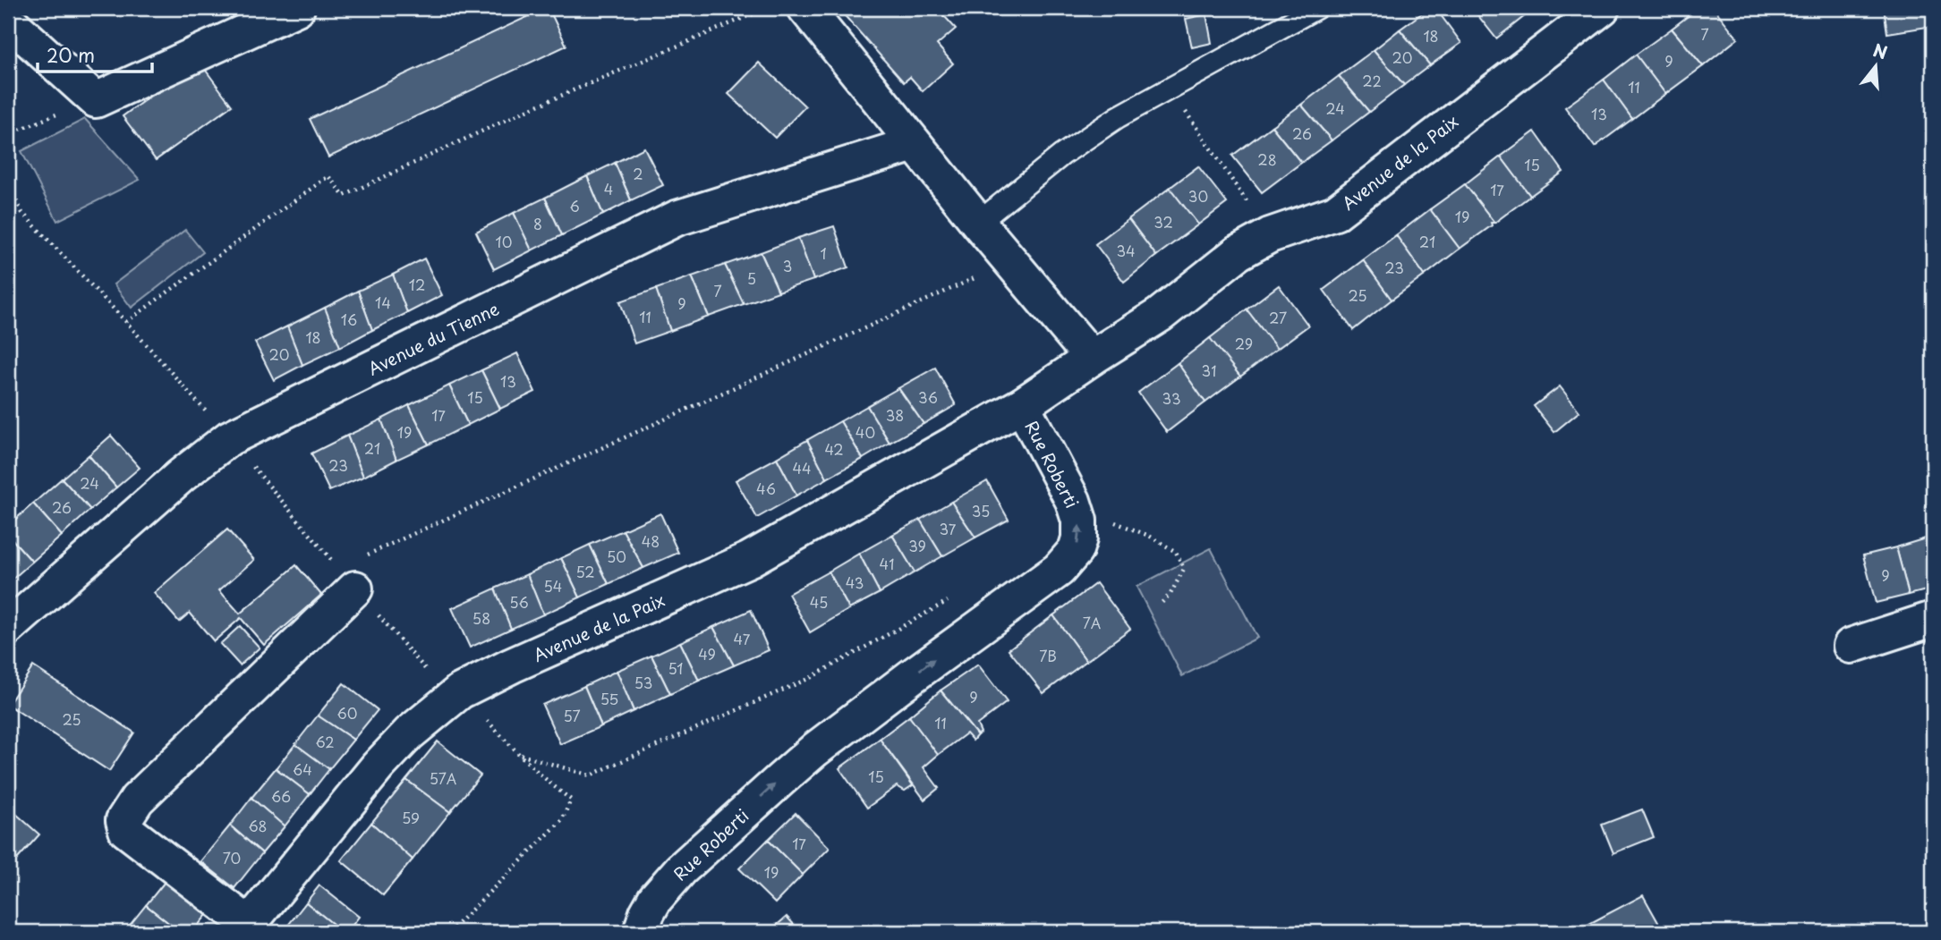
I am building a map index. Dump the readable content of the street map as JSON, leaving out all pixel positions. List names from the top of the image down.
{
  "streets": {
    "street": ["Avenue de la Paix", "Avenue du Tienne", "Rue Roberti"]
  },
  "crossings": [
    ["Avenue de la Paix", "Rue Roberti"]
  ],
  "one_way": ["Rue Roberti"],
  "house_numbers": [
    "7",
    "18",
    "20",
    "9",
    "22",
    "11",
    "24",
    "13",
    "26",
    "28",
    "15",
    "2",
    "4",
    "17",
    "30",
    "6",
    "19",
    "32",
    "8",
    "10",
    "21",
    "34",
    "1",
    "3",
    "23",
    "5",
    "12",
    "7",
    "25",
    "14",
    "9",
    "11",
    "27",
    "16",
    "18",
    "29",
    "20",
    "31",
    "13",
    "15",
    "36",
    "33",
    "17",
    "38",
    "19",
    "40",
    "21",
    "42",
    "23",
    "44",
    "24",
    "46",
    "26",
    "35",
    "37",
    "48",
    "39",
    "50",
    "41",
    "52",
    "9",
    "43",
    "54",
    "56",
    "45",
    "58",
    "7A",
    "47",
    "49",
    "7B",
    "51",
    "53",
    "9",
    "55",
    "60",
    "57",
    "25",
    "11",
    "62",
    "64",
    "15",
    "57A",
    "66",
    "59",
    "68",
    "17",
    "70",
    "19"
  ],
  "scale_bar": "20 m",
  "north": "top"
}
